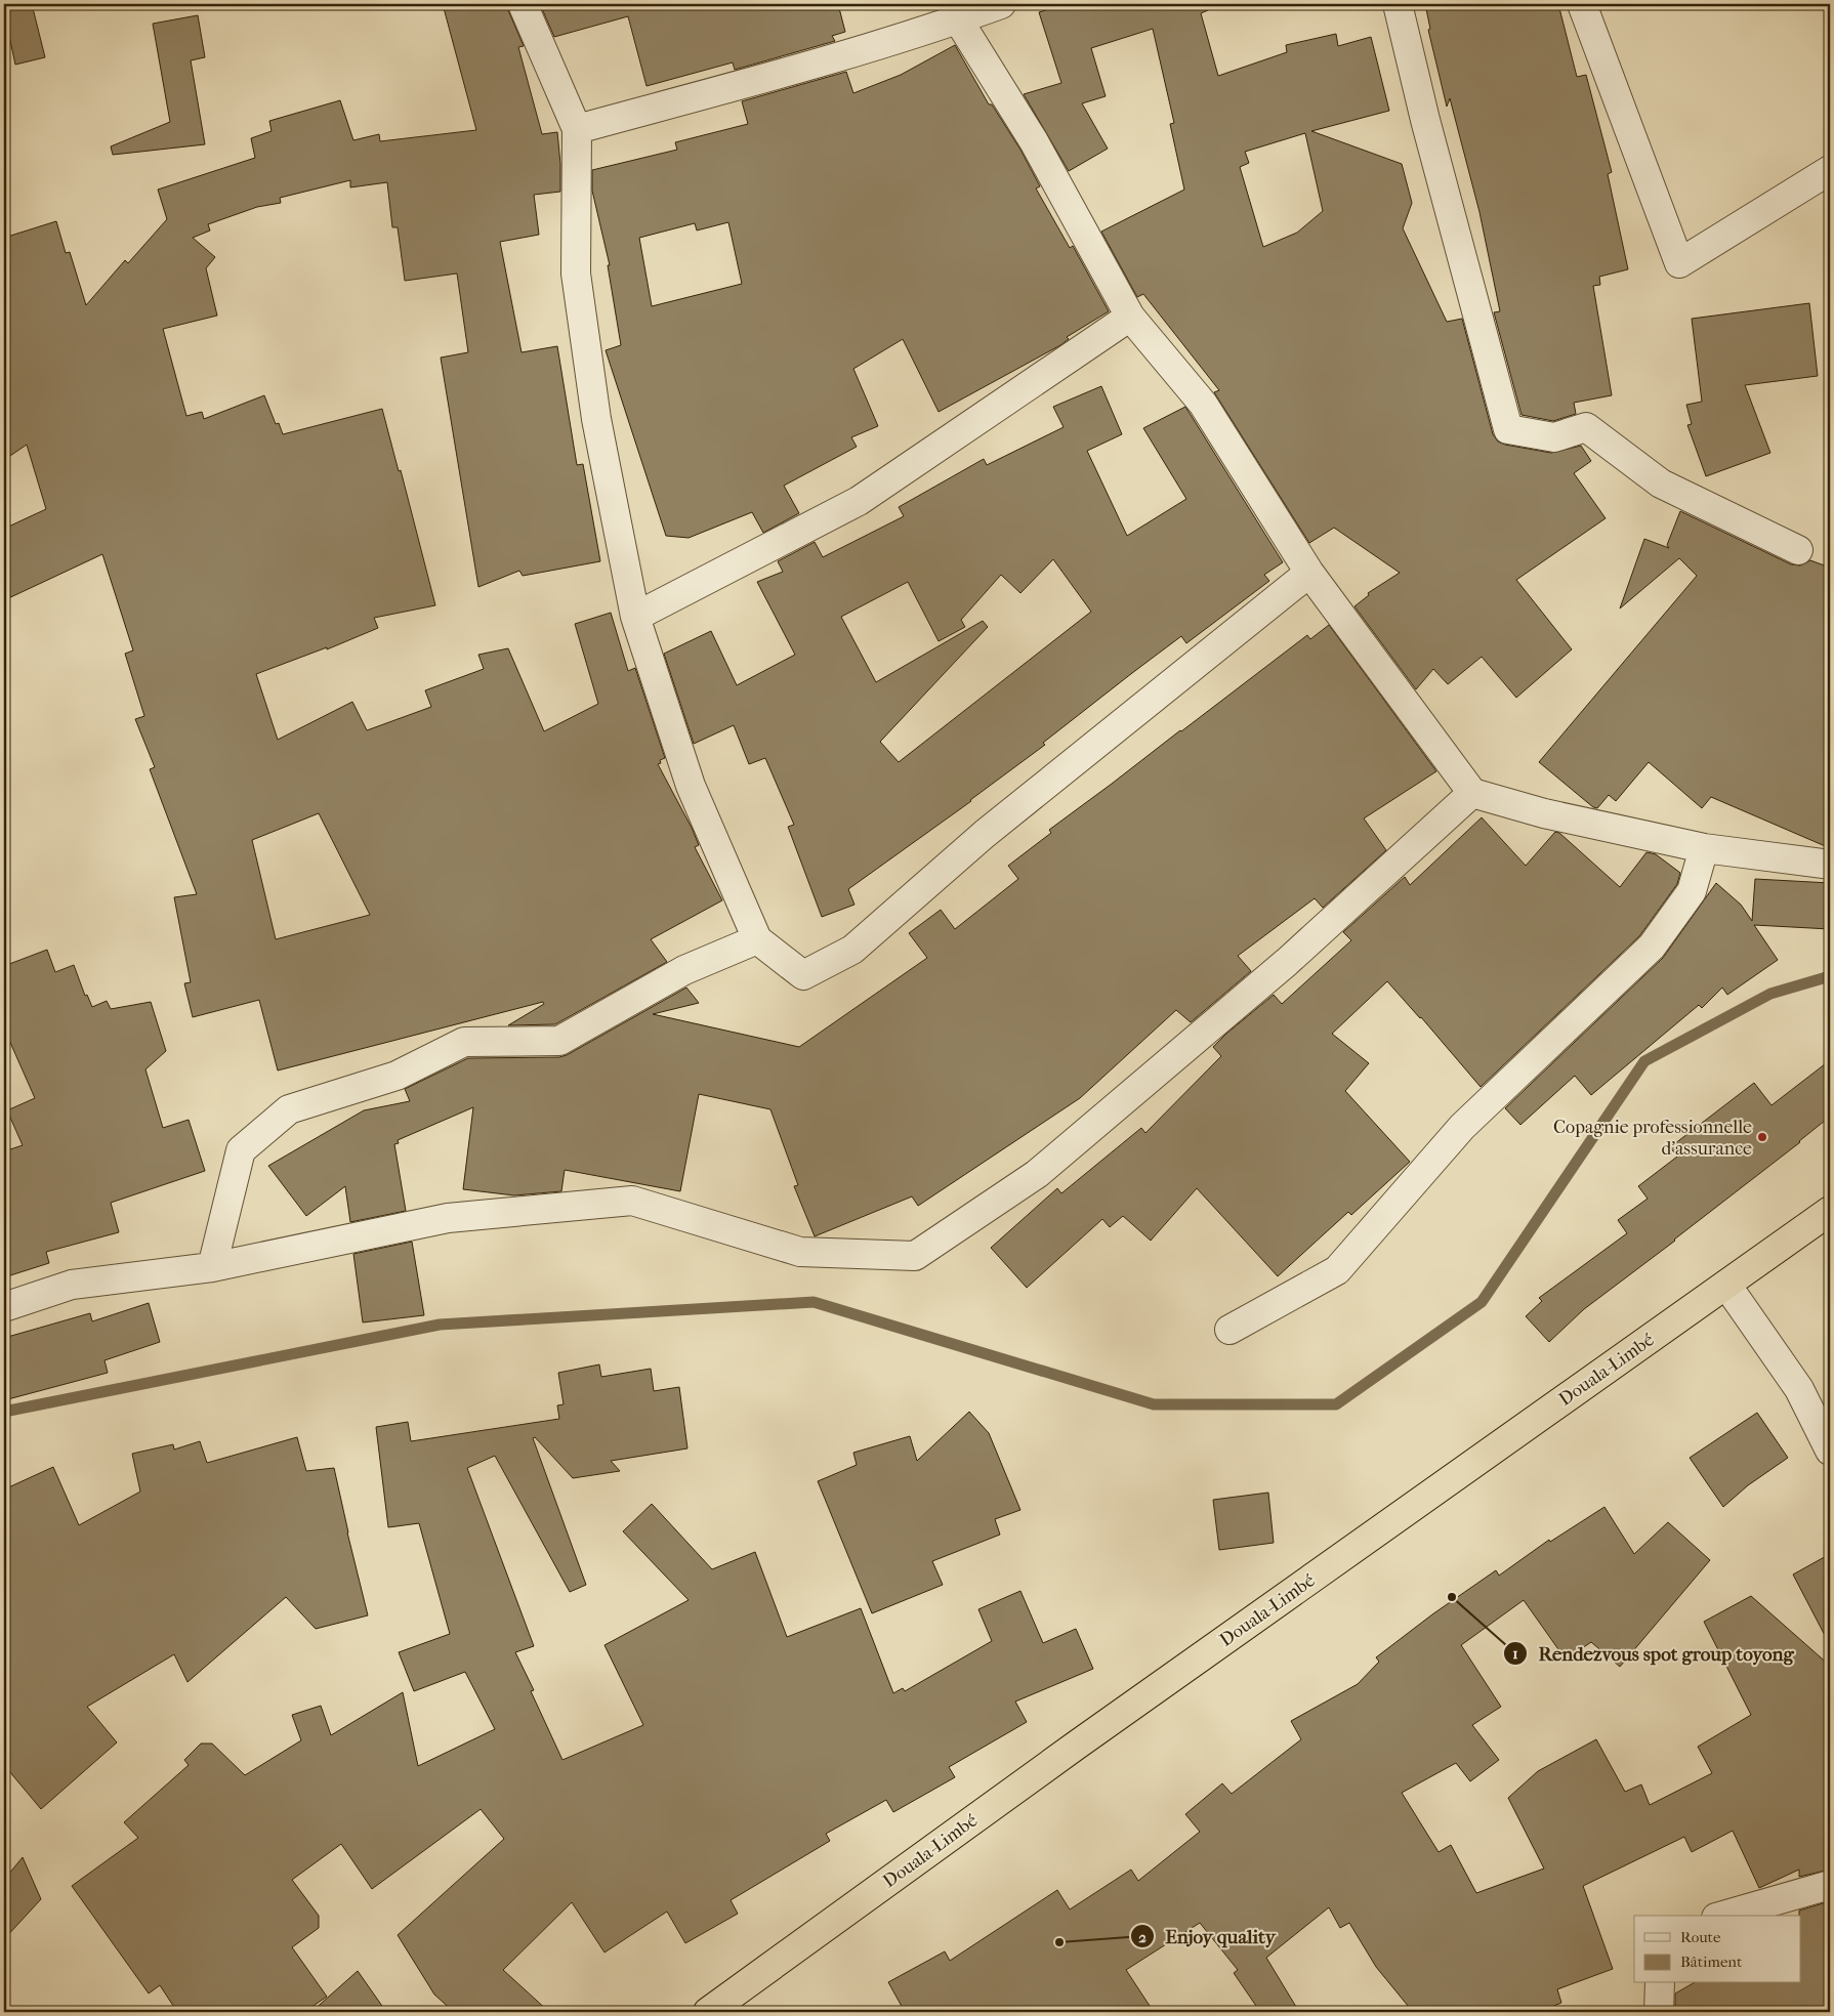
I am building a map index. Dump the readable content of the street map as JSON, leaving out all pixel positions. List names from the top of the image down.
{
  "streets": {
    "highway": ["Douala-Limbé"]
  },
  "places": ["Copagnie professionnelle d'assurance", "Rendezvous spot group toyong", "Enjoy quality"],
  "legend": ["Route", "Bâtiment"]
}
